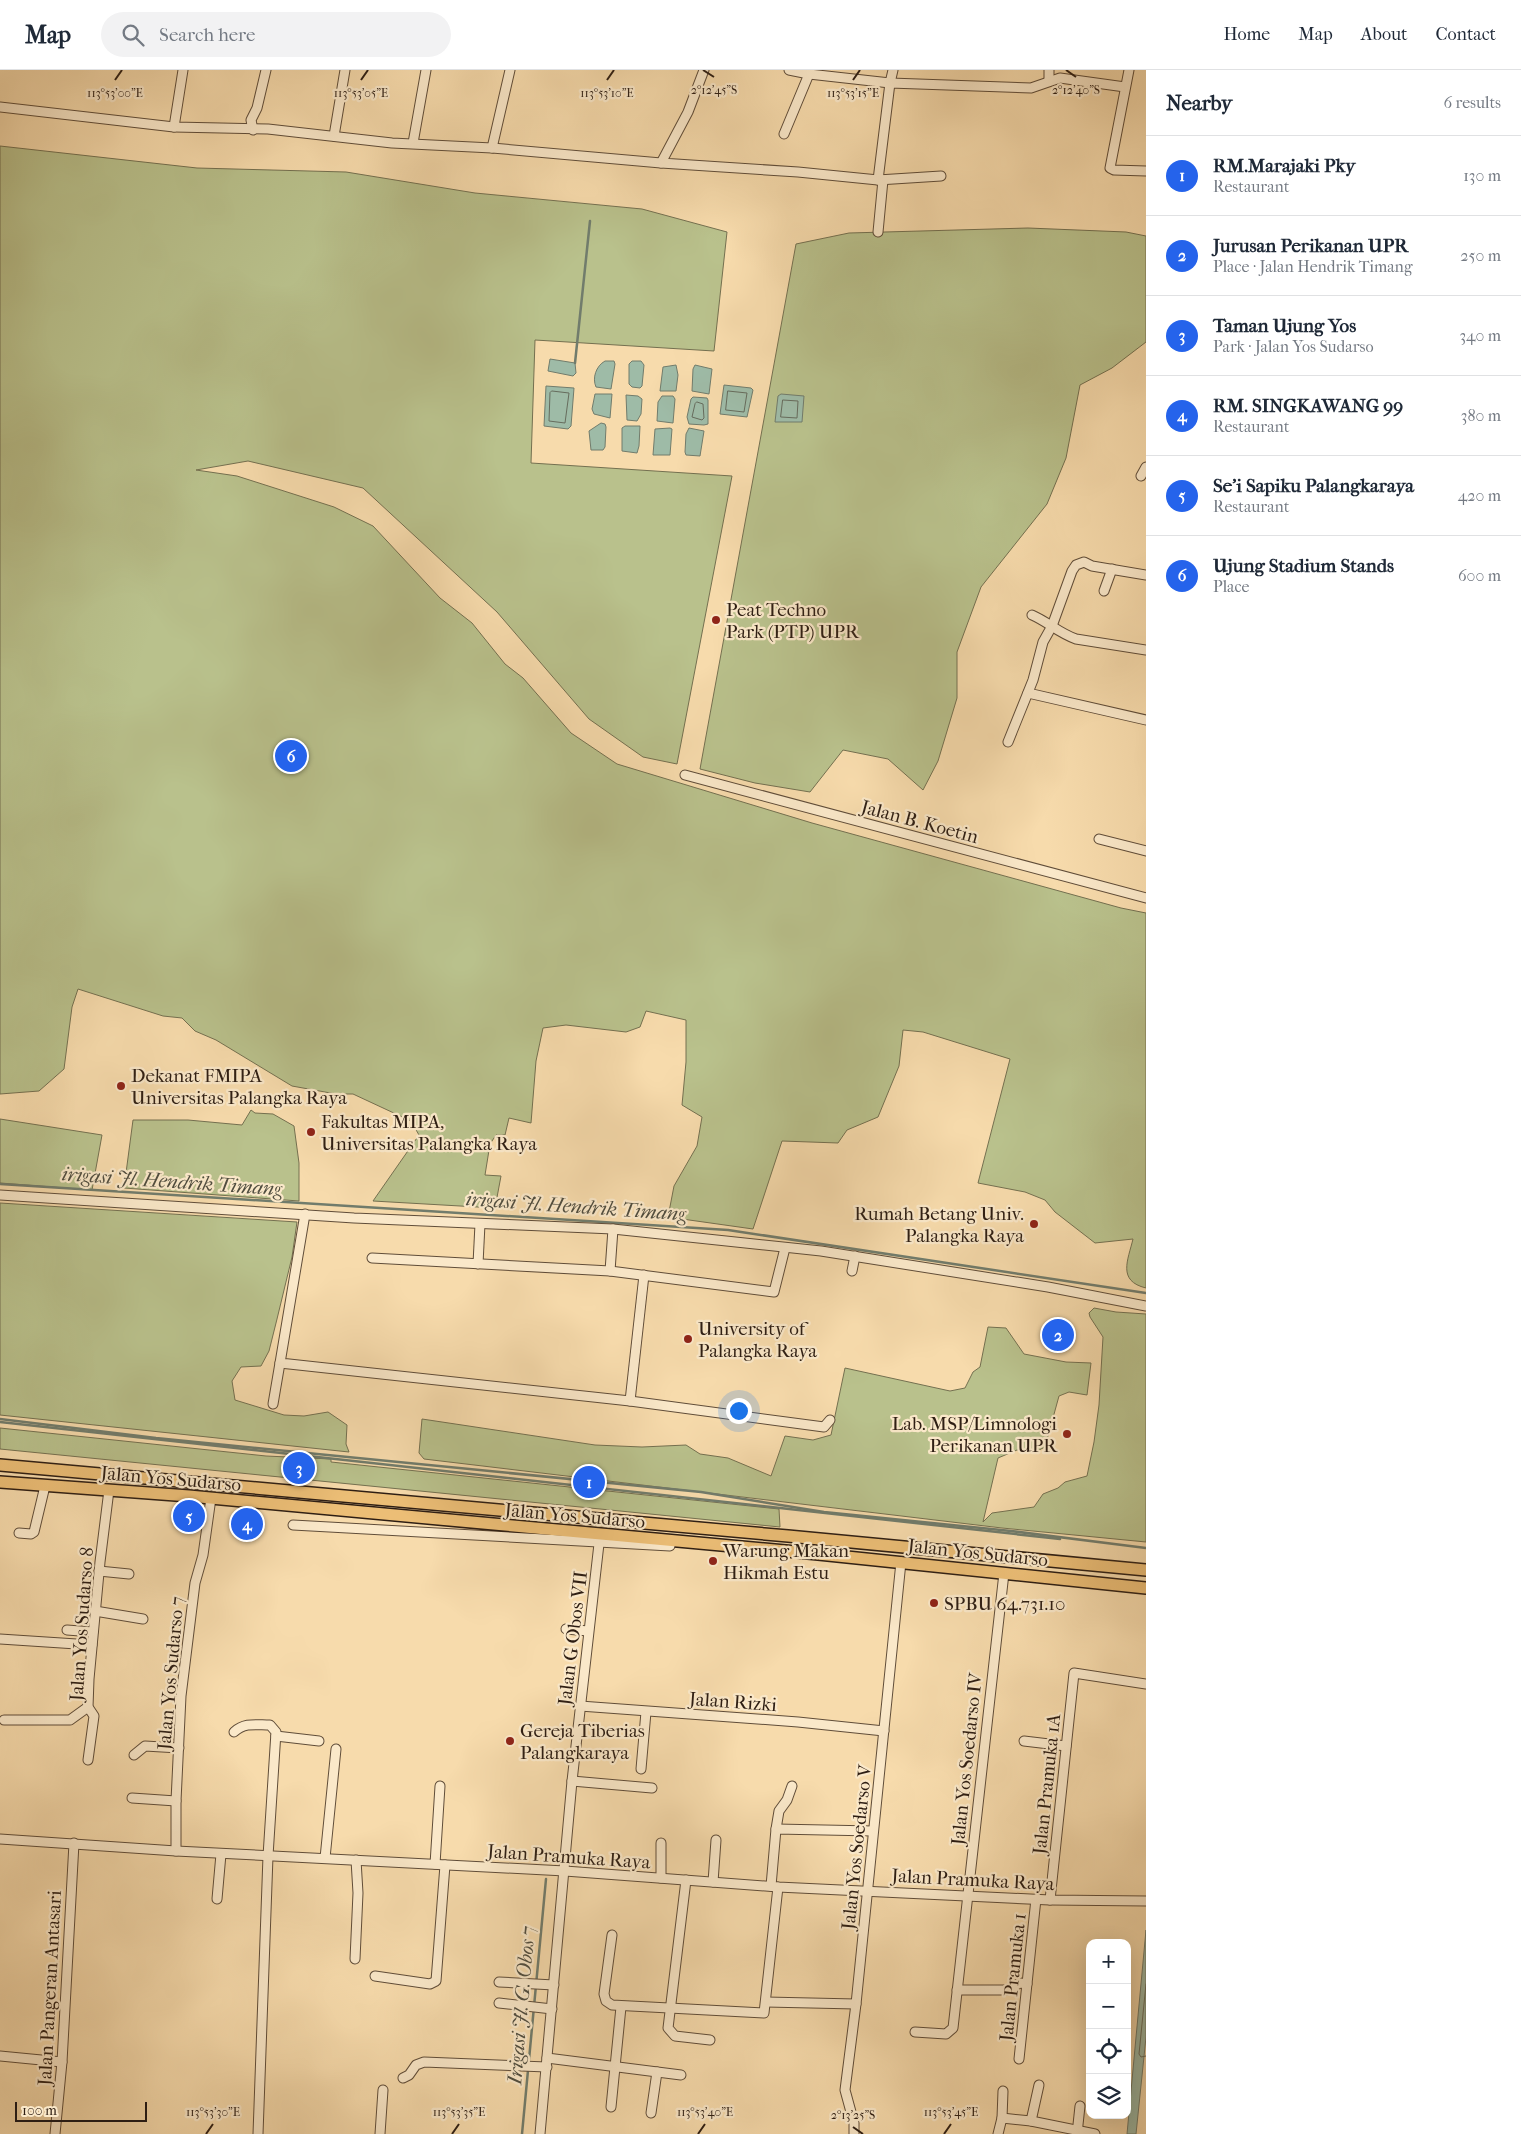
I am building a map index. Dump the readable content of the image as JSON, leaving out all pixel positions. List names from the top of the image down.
{
  "streets": {
    "main road": ["Jalan Yos Sudarso"],
    "street": [
      "Jalan B. Koetin",
      "Jalan Yos Sudarso 8",
      "Jalan G Obos VII",
      "Jalan Yos Sudarso 7",
      "Jalan Rizki",
      "Jalan Yos Soedarso IV",
      "Jalan Pramuka 1A",
      "Jalan Yos Soedarso V",
      "Jalan Pramuka Raya",
      "Jalan Pramuka 1",
      "Jalan Pangeran Antasari"
    ]
  },
  "crossings": [
    ["Jalan Yos Sudarso", "Jalan Yos Sudarso 8"],
    ["Jalan Yos Sudarso", "Jalan G Obos VII"],
    ["Jalan Yos Sudarso", "Jalan Yos Sudarso 7"],
    ["Jalan Yos Sudarso", "Jalan Yos Soedarso IV"],
    ["Jalan Yos Sudarso", "Jalan Yos Soedarso V"],
    ["Jalan G Obos VII", "Jalan Rizki"],
    ["Jalan G Obos VII", "Jalan Pramuka Raya"],
    ["Jalan Rizki", "Jalan Yos Soedarso V"],
    ["Jalan Yos Soedarso IV", "Jalan Pramuka Raya"],
    ["Jalan Pramuka 1A", "Jalan Pramuka Raya"],
    ["Jalan Yos Soedarso V", "Jalan Pramuka Raya"],
    ["Jalan Pramuka Raya", "Jalan Pramuka 1"]
  ],
  "water": ["irigasi Jl. Hendrik Timang", "Irigasi Jl. G. Obos 7"],
  "places": [
    "Peat Techno Park (PTP) UPR",
    "Dekanat FMIPA Universitas Palangka Raya",
    "Fakultas MIPA, Universitas Palangka Raya",
    "Rumah Betang Univ. Palangka Raya",
    "University of Palangka Raya",
    "Lab. MSP/Limnologi Perikanan UPR",
    "Warung Makan Hikmah Estu",
    "SPBU 64.731.10",
    "Gereja Tiberias Palangkaraya"
  ],
  "scale_bar": "100 m",
  "page": {
    "header": "Map",
    "search": "Search here",
    "nav": [
      "Home",
      "Map",
      "About",
      "Contact"
    ],
    "heading": ["Nearby", "6 results"],
    "list": [
      {
        "mark": "1",
        "name": "RM.Marajaki Pky",
        "note": "Restaurant",
        "value": "130 m"
      },
      {
        "mark": "2",
        "name": "Jurusan Perikanan UPR",
        "note": "Place · Jalan Hendrik Timang",
        "value": "250 m"
      },
      {
        "mark": "3",
        "name": "Taman Ujung Yos",
        "note": "Park · Jalan Yos Sudarso",
        "value": "340 m"
      },
      {
        "mark": "4",
        "name": "RM. SINGKAWANG 99",
        "note": "Restaurant",
        "value": "380 m"
      },
      {
        "mark": "5",
        "name": "Se'i Sapiku Palangkaraya",
        "note": "Restaurant",
        "value": "420 m"
      },
      {
        "mark": "6",
        "name": "Ujung Stadium Stands",
        "note": "Place",
        "value": "600 m"
      }
    ],
    "pins": [
      "6",
      "2",
      "3",
      "1",
      "5",
      "4"
    ],
    "map_buttons": ["+", "−"],
    "scale": "100 m"
  },
  "coordinates": [
    "2°12'40\"S",
    "2°12'45\"S",
    "113°53'05\"E",
    "113°53'10\"E",
    "113°53'15\"E",
    "113°53'00\"E",
    "113°53'30\"E",
    "113°53'35\"E",
    "113°53'40\"E",
    "113°53'45\"E",
    "2°13'25\"S"
  ]
}
